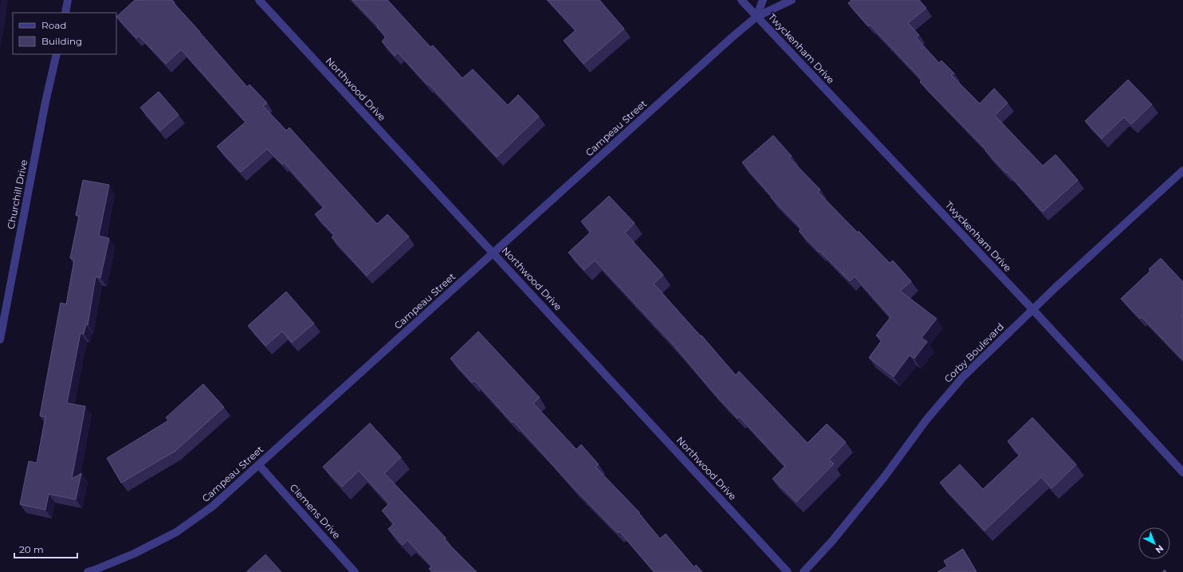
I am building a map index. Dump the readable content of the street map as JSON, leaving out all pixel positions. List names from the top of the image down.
{
  "streets": {
    "street": [
      "Twyckenham Drive",
      "Northwood Drive",
      "Campeau Street",
      "Churchill Drive",
      "Corby Boulevard",
      "Clemens Drive"
    ]
  },
  "crossings": [
    ["Twyckenham Drive", "Campeau Street"],
    ["Twyckenham Drive", "Corby Boulevard"],
    ["Northwood Drive", "Campeau Street"],
    ["Campeau Street", "Clemens Drive"]
  ],
  "legend": ["Road", "Building"],
  "scale_bar": "20 m",
  "north": "bottom right"
}
